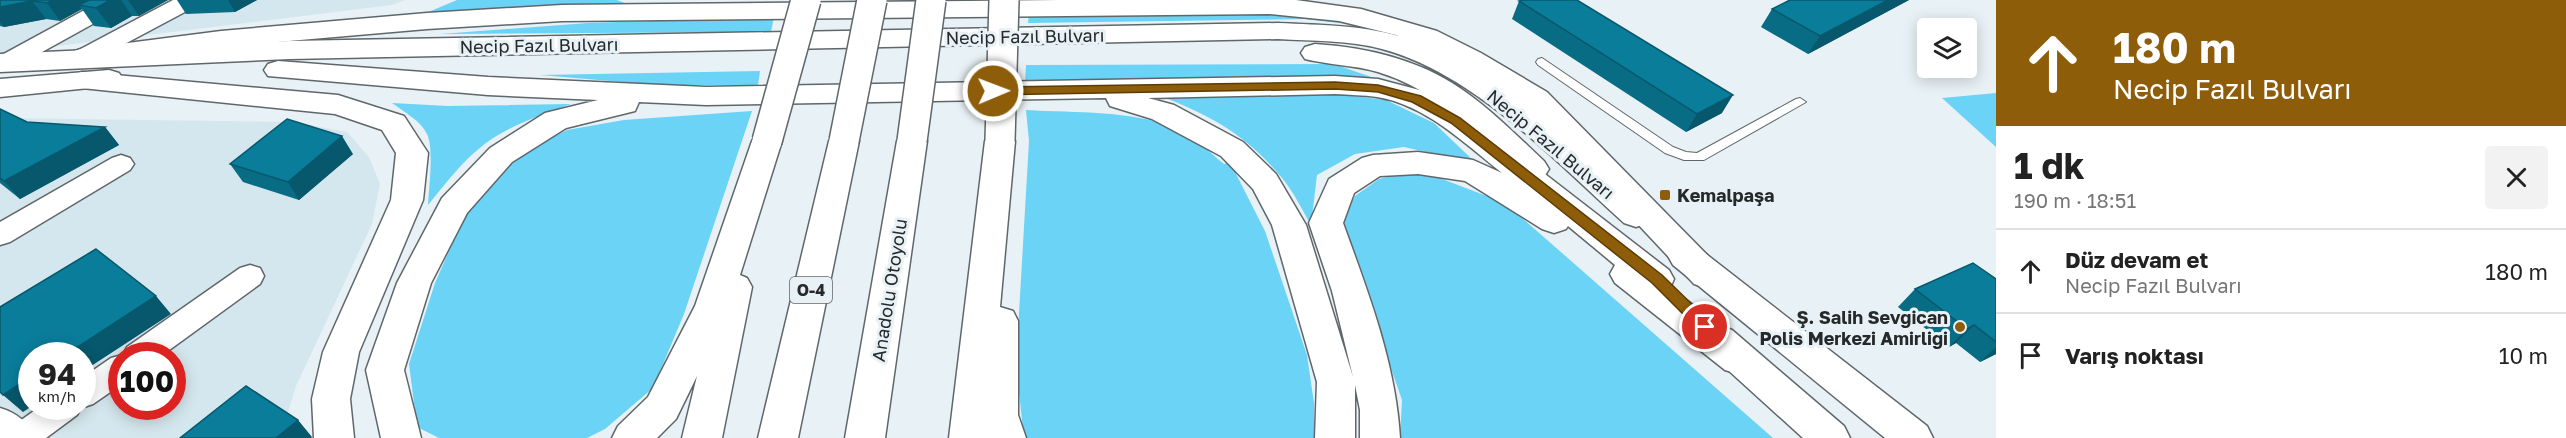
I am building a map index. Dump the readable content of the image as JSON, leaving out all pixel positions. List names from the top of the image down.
{
  "streets": {
    "main road": ["Necip Fazıl Bulvarı", "O-4", "Anadolu Otoyolu"]
  },
  "places": {
    "transit": ["Kemalpaşa"],
    "other": ["Ş. Salih Sevgican Polis Merkezi Amirliği"]
  },
  "page": {
    "turn": ["180 m", "Necip Fazıl Bulvarı"],
    "heading": ["1 dk", "190 m · 18:51"],
    "list": [
      {
        "name": "Düz devam et",
        "note": "Necip Fazıl Bulvarı",
        "value": "180 m"
      },
      {
        "name": "Varış noktası",
        "value": "10 m"
      }
    ],
    "speed": "94 km/h",
    "limit": "100"
  }
}
